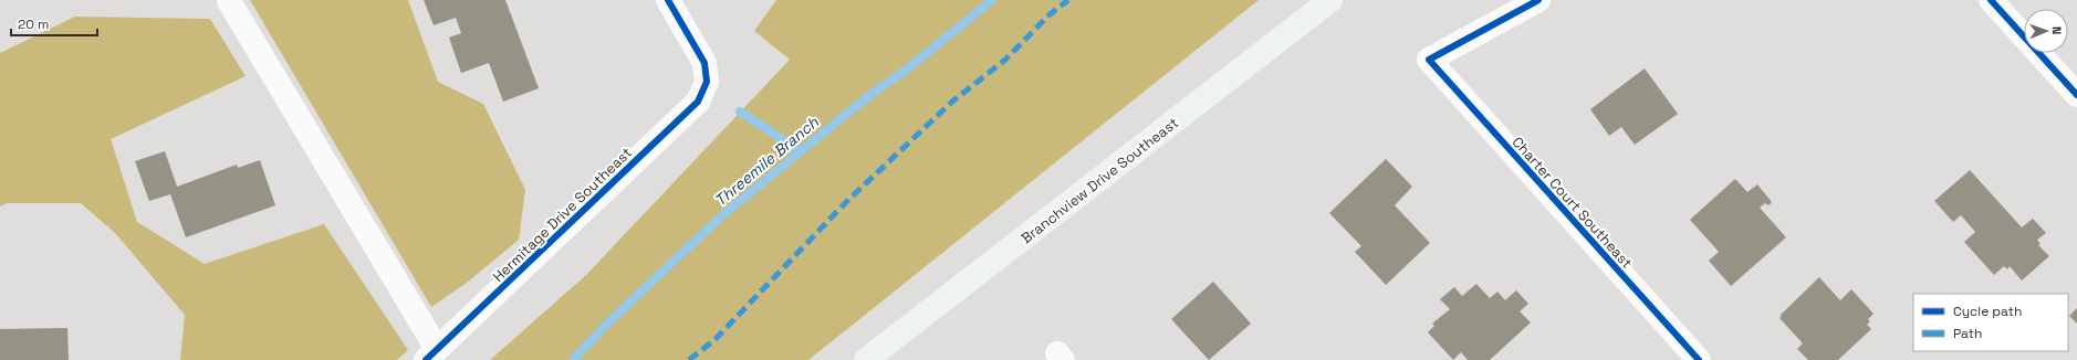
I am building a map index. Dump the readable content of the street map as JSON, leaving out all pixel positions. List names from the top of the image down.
{
  "streets": {
    "main road": ["Branchview Drive Southeast"],
    "street": ["Charter Court Southeast", "Hermitage Drive Southeast"]
  },
  "water": ["Threemile Branch"],
  "legend": ["Cycle path", "Path"],
  "scale_bar": "20 m",
  "north": "right"
}
